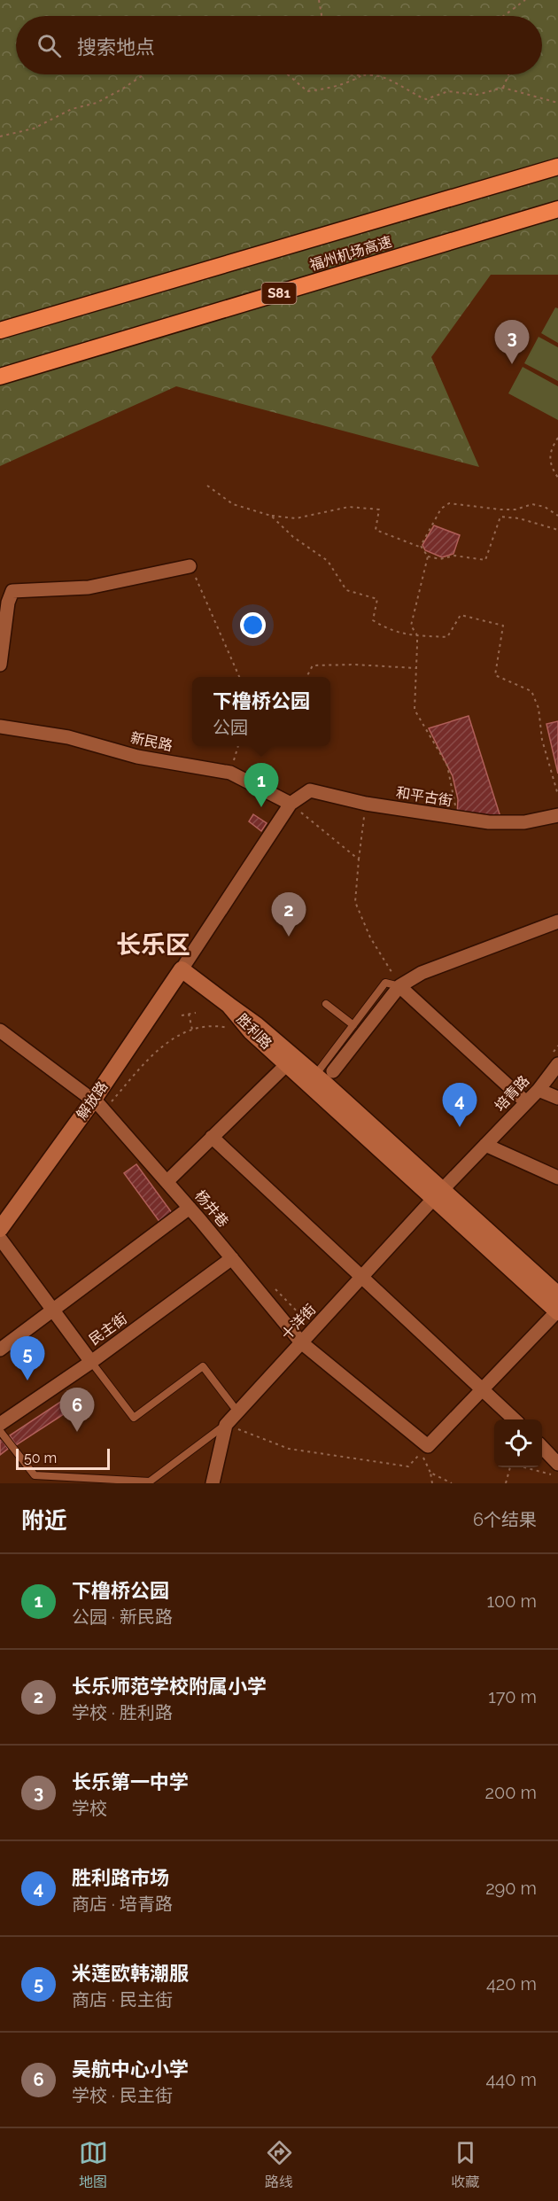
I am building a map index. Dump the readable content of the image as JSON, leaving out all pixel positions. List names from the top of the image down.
{
  "streets": {
    "highway": ["福州机场高速", "S81"],
    "main road": ["胜利路", "解放路"],
    "street": [
      "新民路",
      "和平古街",
      "培青路",
      "杨井巷",
      "十洋街",
      "民主街"
    ]
  },
  "crossings": [
    ["新民路", "和平古街"],
    ["胜利路", "培青路"],
    ["胜利路", "十洋街"],
    ["培青路", "十洋街"],
    ["解放路", "杨井巷"],
    ["杨井巷", "十洋街"],
    ["杨井巷", "民主街"]
  ],
  "districts": ["长乐区"],
  "scale_bar": "50 m",
  "page": {
    "search": "搜索地点",
    "pins": [
      "3",
      "1",
      "2",
      "4",
      "5",
      "6"
    ],
    "popup": ["下橹桥公园", "公园"],
    "scale": "50 m",
    "heading": ["附近", "6个结果"],
    "list": [
      {
        "mark": "1",
        "name": "下橹桥公园",
        "note": "公园 · 新民路",
        "value": "100 m"
      },
      {
        "mark": "2",
        "name": "长乐师范学校附属小学",
        "note": "学校 · 胜利路",
        "value": "170 m"
      },
      {
        "mark": "3",
        "name": "长乐第一中学",
        "note": "学校",
        "value": "200 m"
      },
      {
        "mark": "4",
        "name": "胜利路市场",
        "note": "商店 · 培青路",
        "value": "290 m"
      },
      {
        "mark": "5",
        "name": "米莲欧韩潮服",
        "note": "商店 · 民主街",
        "value": "420 m"
      },
      {
        "mark": "6",
        "name": "吴航中心小学",
        "note": "学校 · 民主街",
        "value": "440 m"
      }
    ],
    "nav": ["地图", "路线", "收藏"]
  }
}
